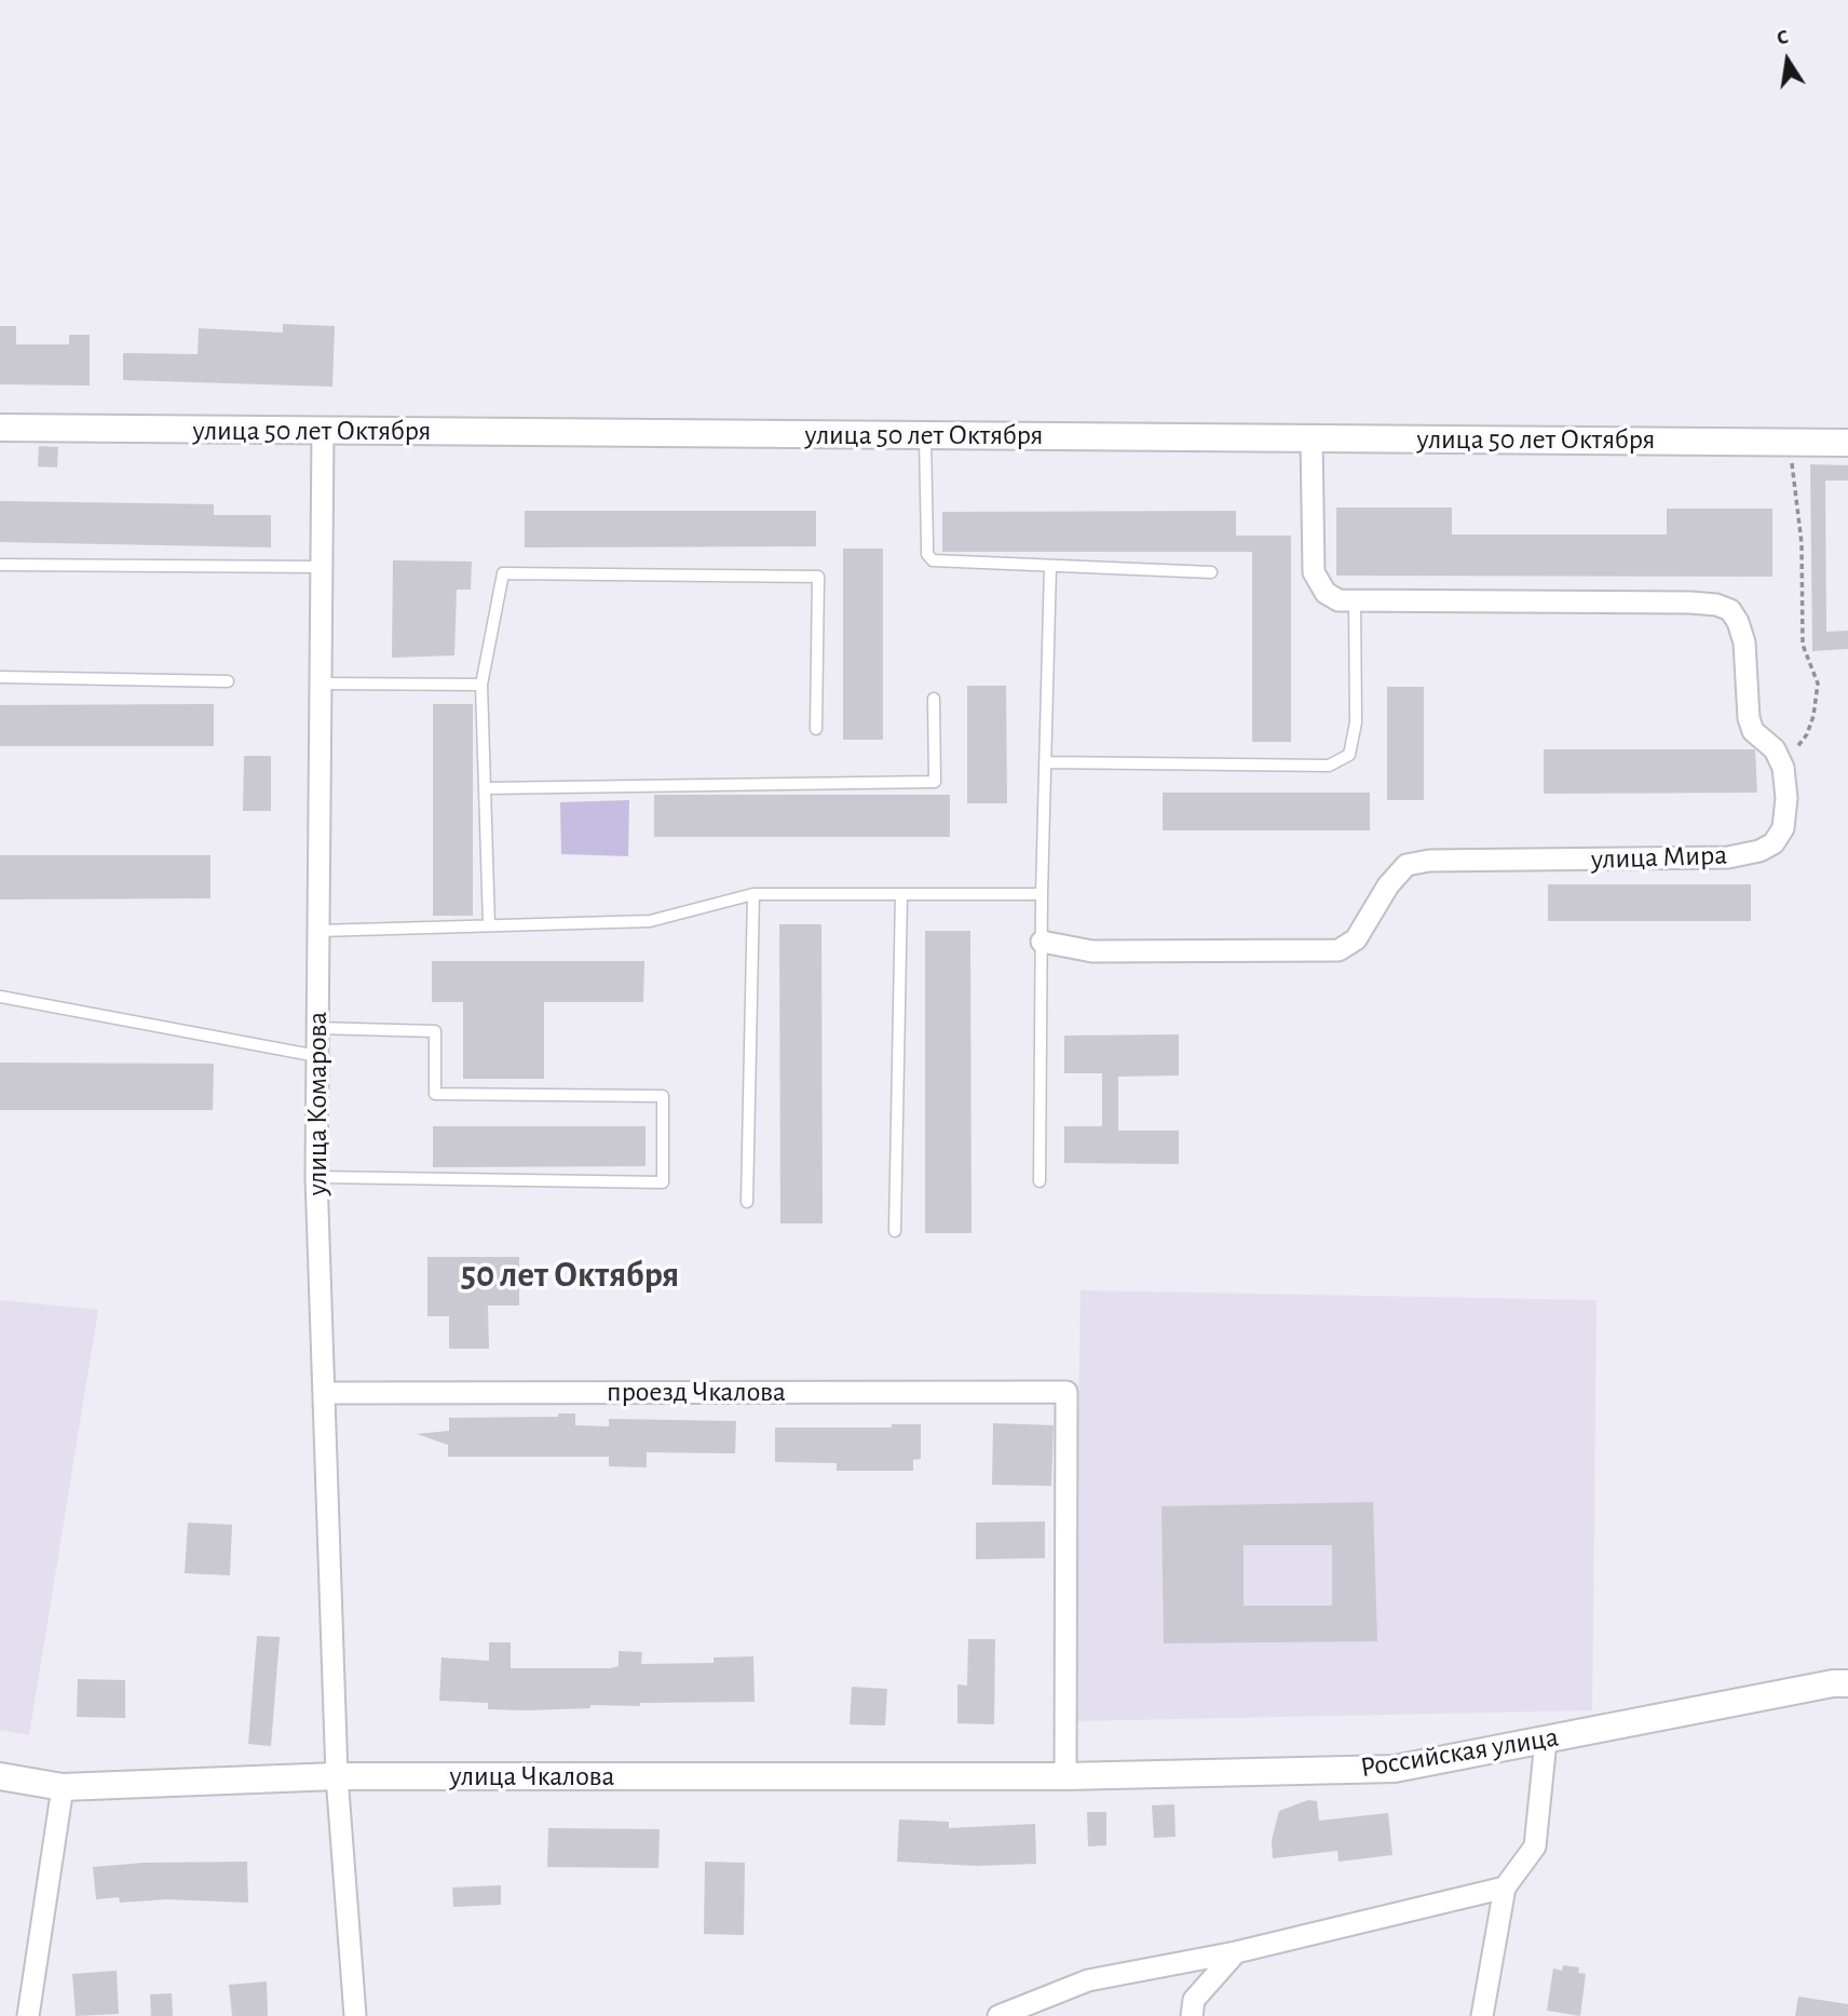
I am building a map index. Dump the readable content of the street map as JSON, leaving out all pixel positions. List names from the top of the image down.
{
  "streets": {
    "street": [
      "улица 50 лет Октября",
      "улица Мира",
      "улица Комарова",
      "проезд Чкалова",
      "Российская улица",
      "улица Чкалова"
    ]
  },
  "crossings": [
    ["улица 50 лет Октября", "улица Комарова"],
    ["улица Комарова", "проезд Чкалова"],
    ["улица Комарова", "улица Чкалова"],
    ["проезд Чкалова", "Российская улица"],
    ["проезд Чкалова", "улица Чкалова"],
    ["Российская улица", "улица Чкалова"]
  ],
  "districts": ["50 лет Октября"],
  "north": "top"
}
